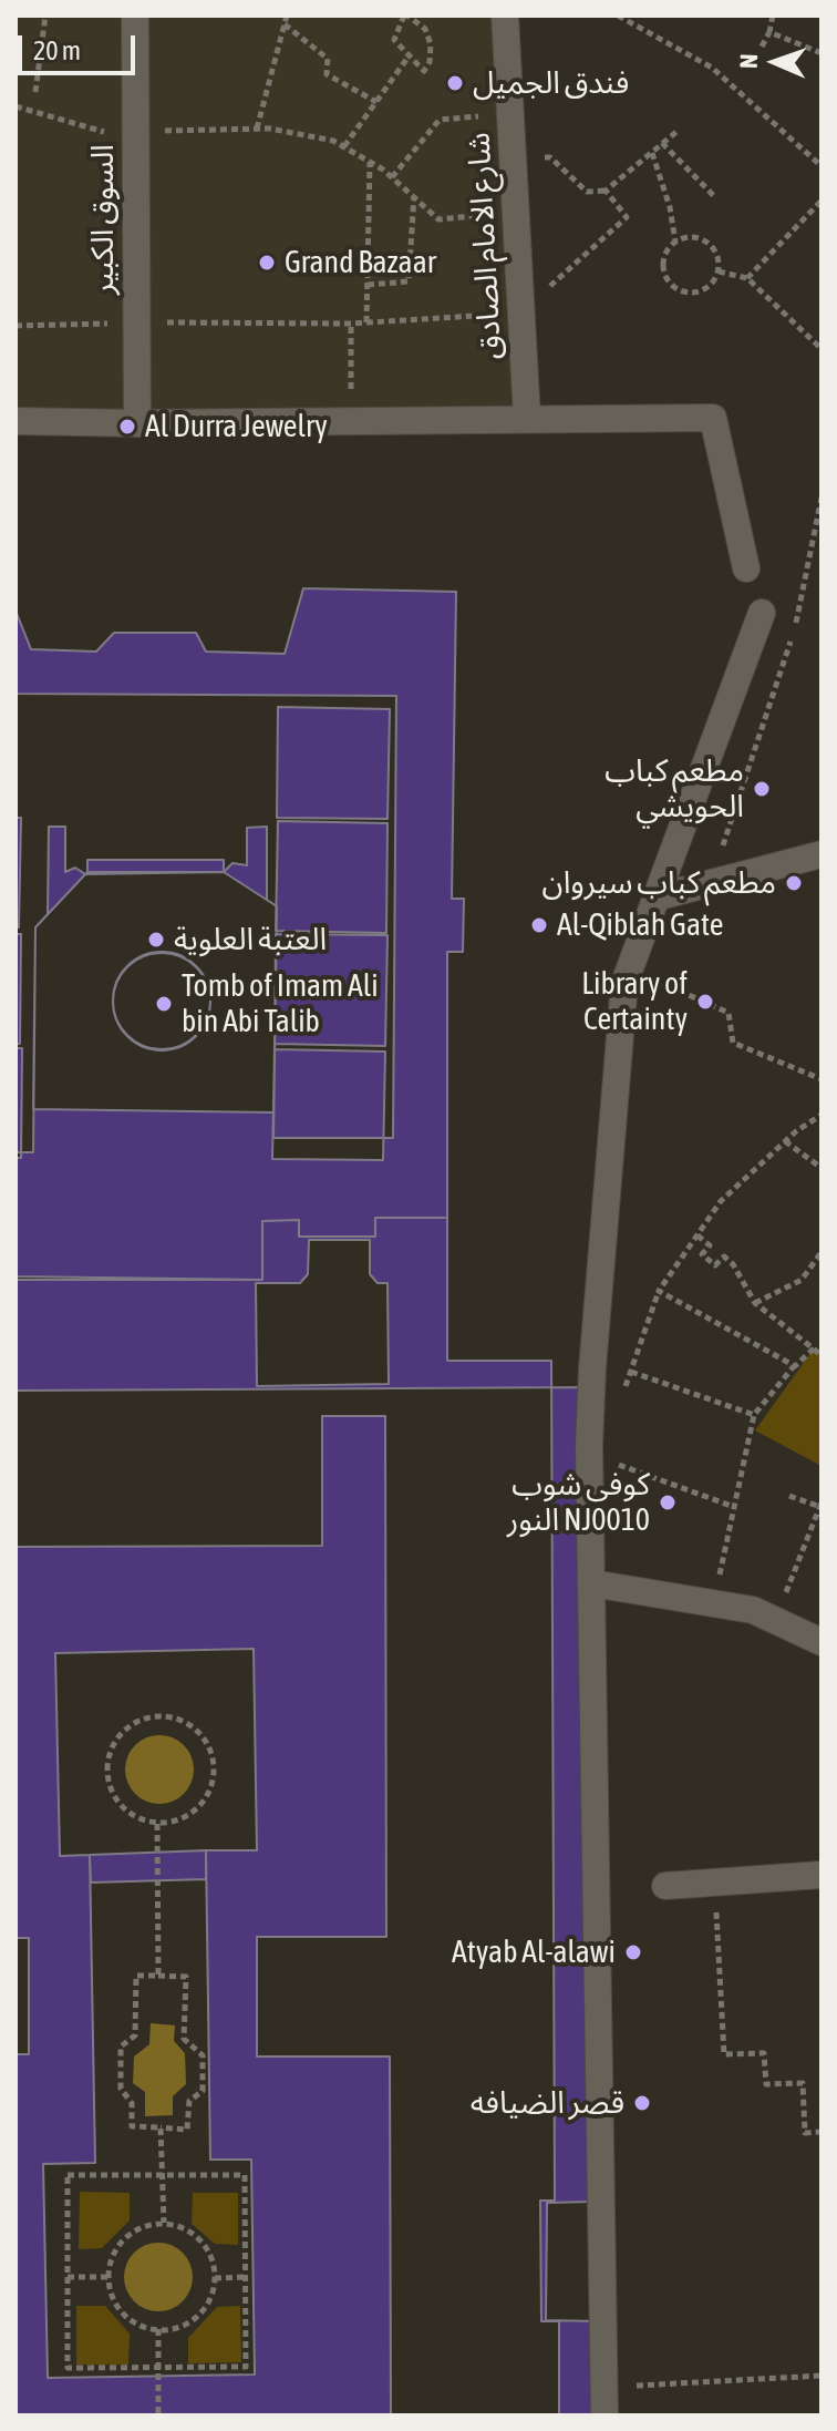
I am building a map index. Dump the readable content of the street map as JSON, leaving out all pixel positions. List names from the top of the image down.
{
  "streets": {
    "street": ["السوق الكبير", "شارع الامام الصادق"]
  },
  "places": [
    "فندق الجميل",
    "Grand Bazaar",
    "Al Durra Jewelry",
    "مطعم كباب الحويشي",
    "مطعم كباب سيروان",
    "Al-Qiblah Gate",
    "العتبة العلوية",
    "Library of Certainty",
    "Tomb of Imam Ali bin Abi Talib",
    "کوفی شوب النور NJ0010",
    "Atyab Al-alawi",
    "قصر الضيافه"
  ],
  "scale_bar": "20 m",
  "north": "left"
}
